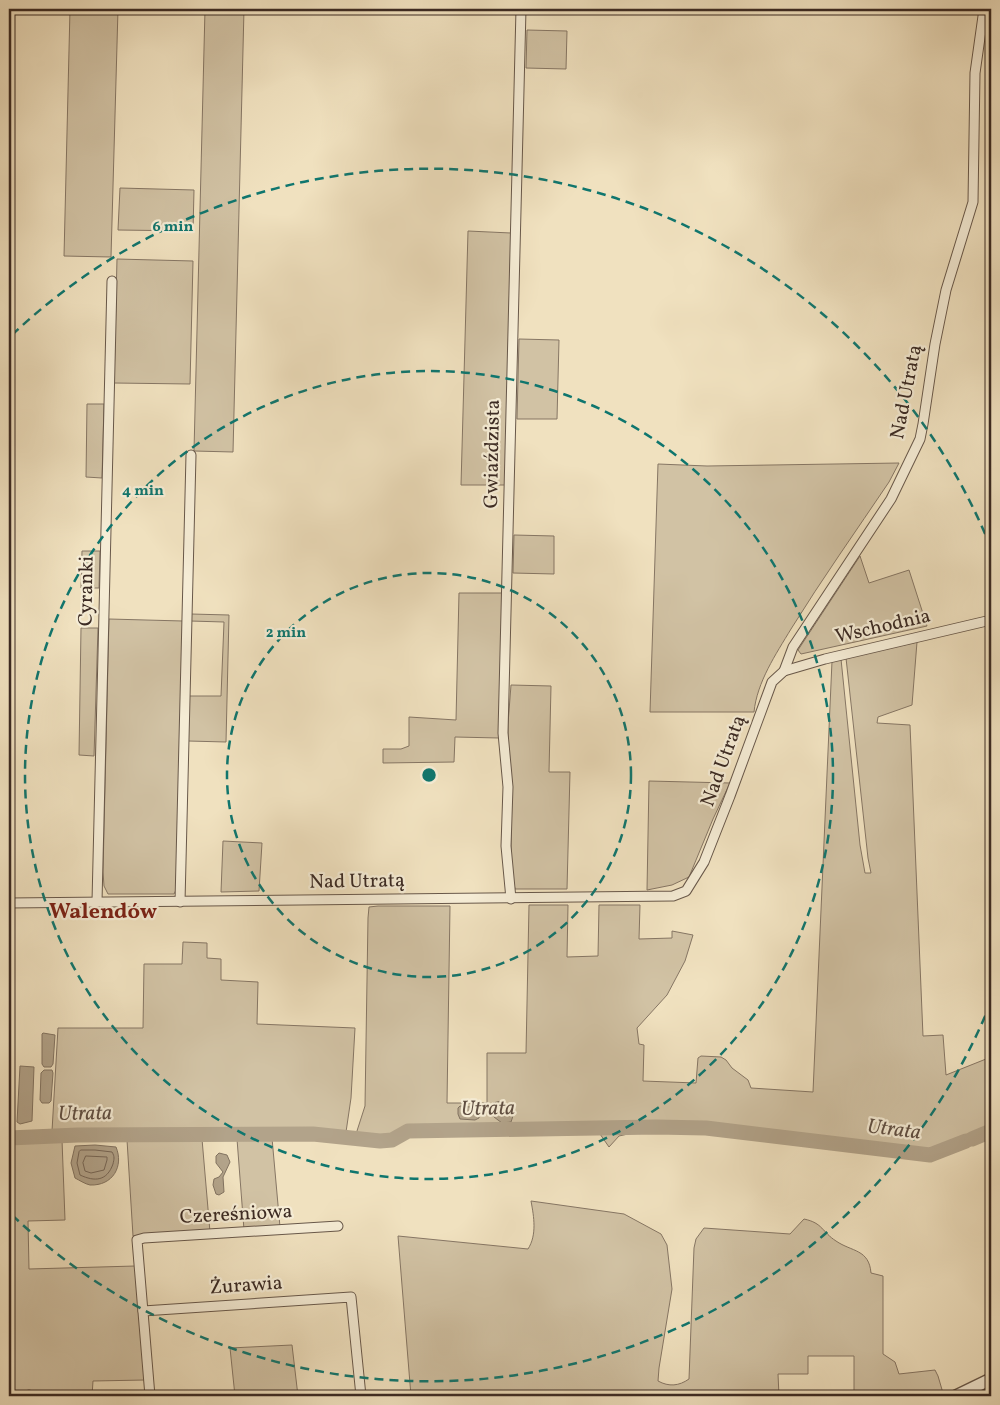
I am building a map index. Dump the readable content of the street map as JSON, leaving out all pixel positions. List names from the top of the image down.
{
  "streets": {
    "street": [
      "Nad Utratą",
      "Gwiaździsta",
      "Cyranki",
      "Wschodnia",
      "Czereśniowa",
      "Żurawia"
    ]
  },
  "crossings": [
    ["Nad Utratą", "Gwiaździsta"],
    ["Nad Utratą", "Cyranki"],
    ["Nad Utratą", "Wschodnia"],
    ["Czereśniowa", "Żurawia"]
  ],
  "districts": ["Walendów"],
  "water": ["Utrata"],
  "rings": ["6 min", "4 min", "2 min"]
}
